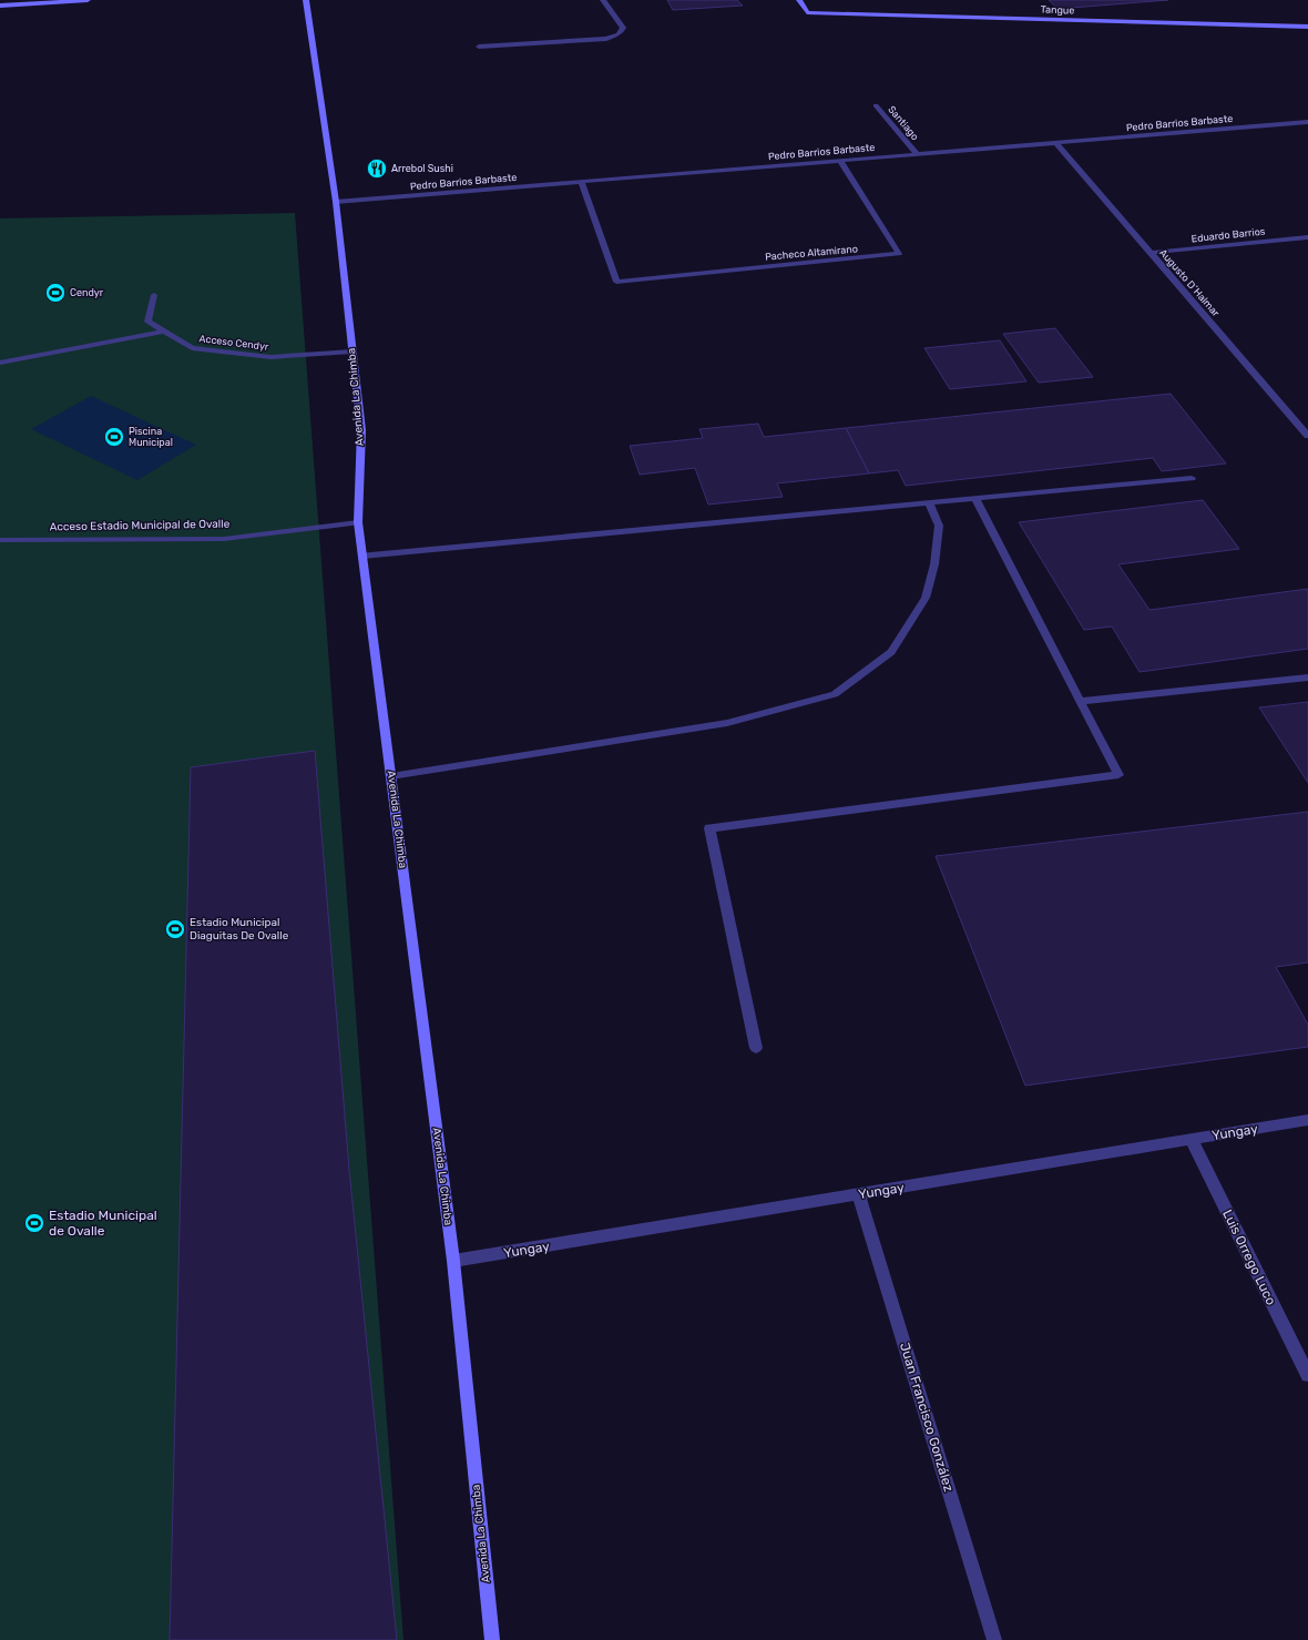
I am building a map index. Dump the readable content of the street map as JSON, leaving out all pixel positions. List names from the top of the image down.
{
  "streets": {
    "street": [
      "Tangue",
      "Santiago",
      "Pedro Barrios Barbaste",
      "Eduardo Barrios",
      "Pacheco Altamirano",
      "Augusto D´Halmar",
      "Acceso Cendyr",
      "Avenida La Chimba",
      "Acceso Estadio Municipal de Ovalle",
      "Yungay",
      "Luis Orrego Luco",
      "Juan Francisco González"
    ]
  },
  "crossings": [
    ["Santiago", "Pedro Barrios Barbaste"],
    ["Pedro Barrios Barbaste", "Pacheco Altamirano"],
    ["Pedro Barrios Barbaste", "Augusto D´Halmar"],
    ["Pedro Barrios Barbaste", "Avenida La Chimba"],
    ["Eduardo Barrios", "Augusto D´Halmar"],
    ["Acceso Cendyr", "Avenida La Chimba"],
    ["Avenida La Chimba", "Acceso Estadio Municipal de Ovalle"],
    ["Avenida La Chimba", "Yungay"],
    ["Yungay", "Luis Orrego Luco"],
    ["Yungay", "Juan Francisco González"]
  ],
  "places": {
    "restaurant": ["Arrebol Sushi"],
    "sports": [
      "Cendyr",
      "Piscina Municipal",
      "Estadio Municipal Diaguitas De Ovalle",
      "Estadio Municipal de Ovalle"
    ]
  }
}
